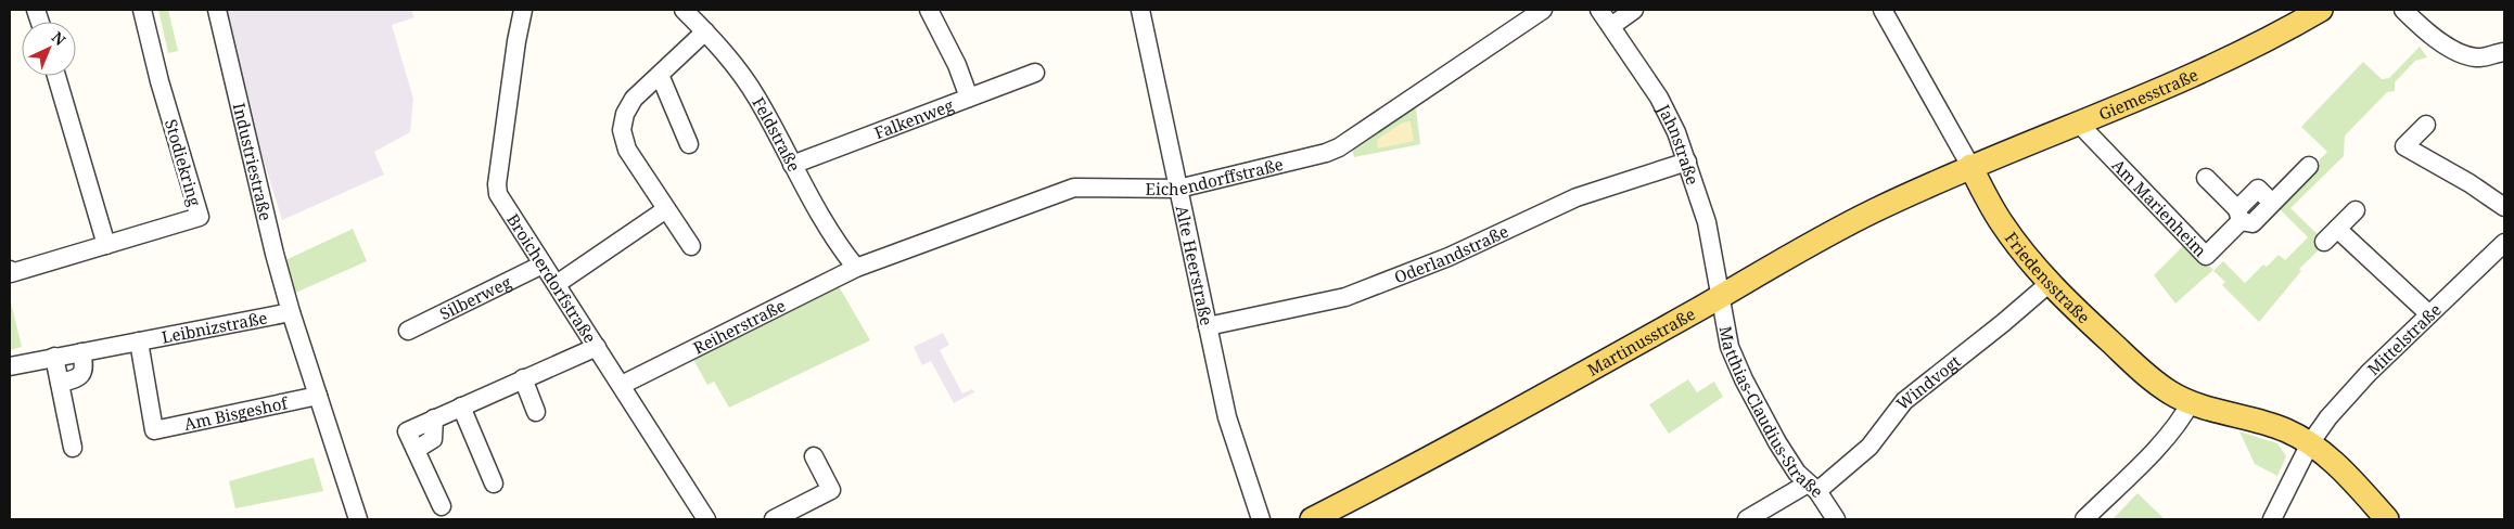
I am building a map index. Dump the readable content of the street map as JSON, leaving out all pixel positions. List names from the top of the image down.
{
  "streets": {
    "main road": ["Giemesstraße", "Friedensstraße", "Martinusstraße"],
    "street": [
      "Falkenweg",
      "Feldstraße",
      "Jahnstraße",
      "Industriestraße",
      "Stodiekring",
      "Eichendorffstraße",
      "Am Marienheim",
      "Oderlandstraße",
      "Alte Heerstraße",
      "Broicherdorfstraße",
      "Silberweg",
      "Reiherstraße",
      "Leibnizstraße",
      "Mittelstraße",
      "Windvogt",
      "Matthias-Claudius-Straße",
      "Am Bisgeshof"
    ]
  },
  "crossings": [
    ["Giemesstraße", "Am Marienheim"],
    ["Giemesstraße", "Friedensstraße"],
    ["Giemesstraße", "Martinusstraße"],
    ["Falkenweg", "Feldstraße"],
    ["Feldstraße", "Eichendorffstraße"],
    ["Feldstraße", "Reiherstraße"],
    ["Jahnstraße", "Oderlandstraße"],
    ["Jahnstraße", "Martinusstraße"],
    ["Jahnstraße", "Matthias-Claudius-Straße"],
    ["Industriestraße", "Leibnizstraße"],
    ["Eichendorffstraße", "Alte Heerstraße"],
    ["Eichendorffstraße", "Reiherstraße"],
    ["Oderlandstraße", "Alte Heerstraße"],
    ["Broicherdorfstraße", "Silberweg"],
    ["Broicherdorfstraße", "Reiherstraße"],
    ["Friedensstraße", "Mittelstraße"],
    ["Friedensstraße", "Martinusstraße"],
    ["Friedensstraße", "Windvogt"],
    ["Leibnizstraße", "Am Bisgeshof"],
    ["Martinusstraße", "Matthias-Claudius-Straße"],
    ["Windvogt", "Matthias-Claudius-Straße"]
  ],
  "north": "top right"
}
